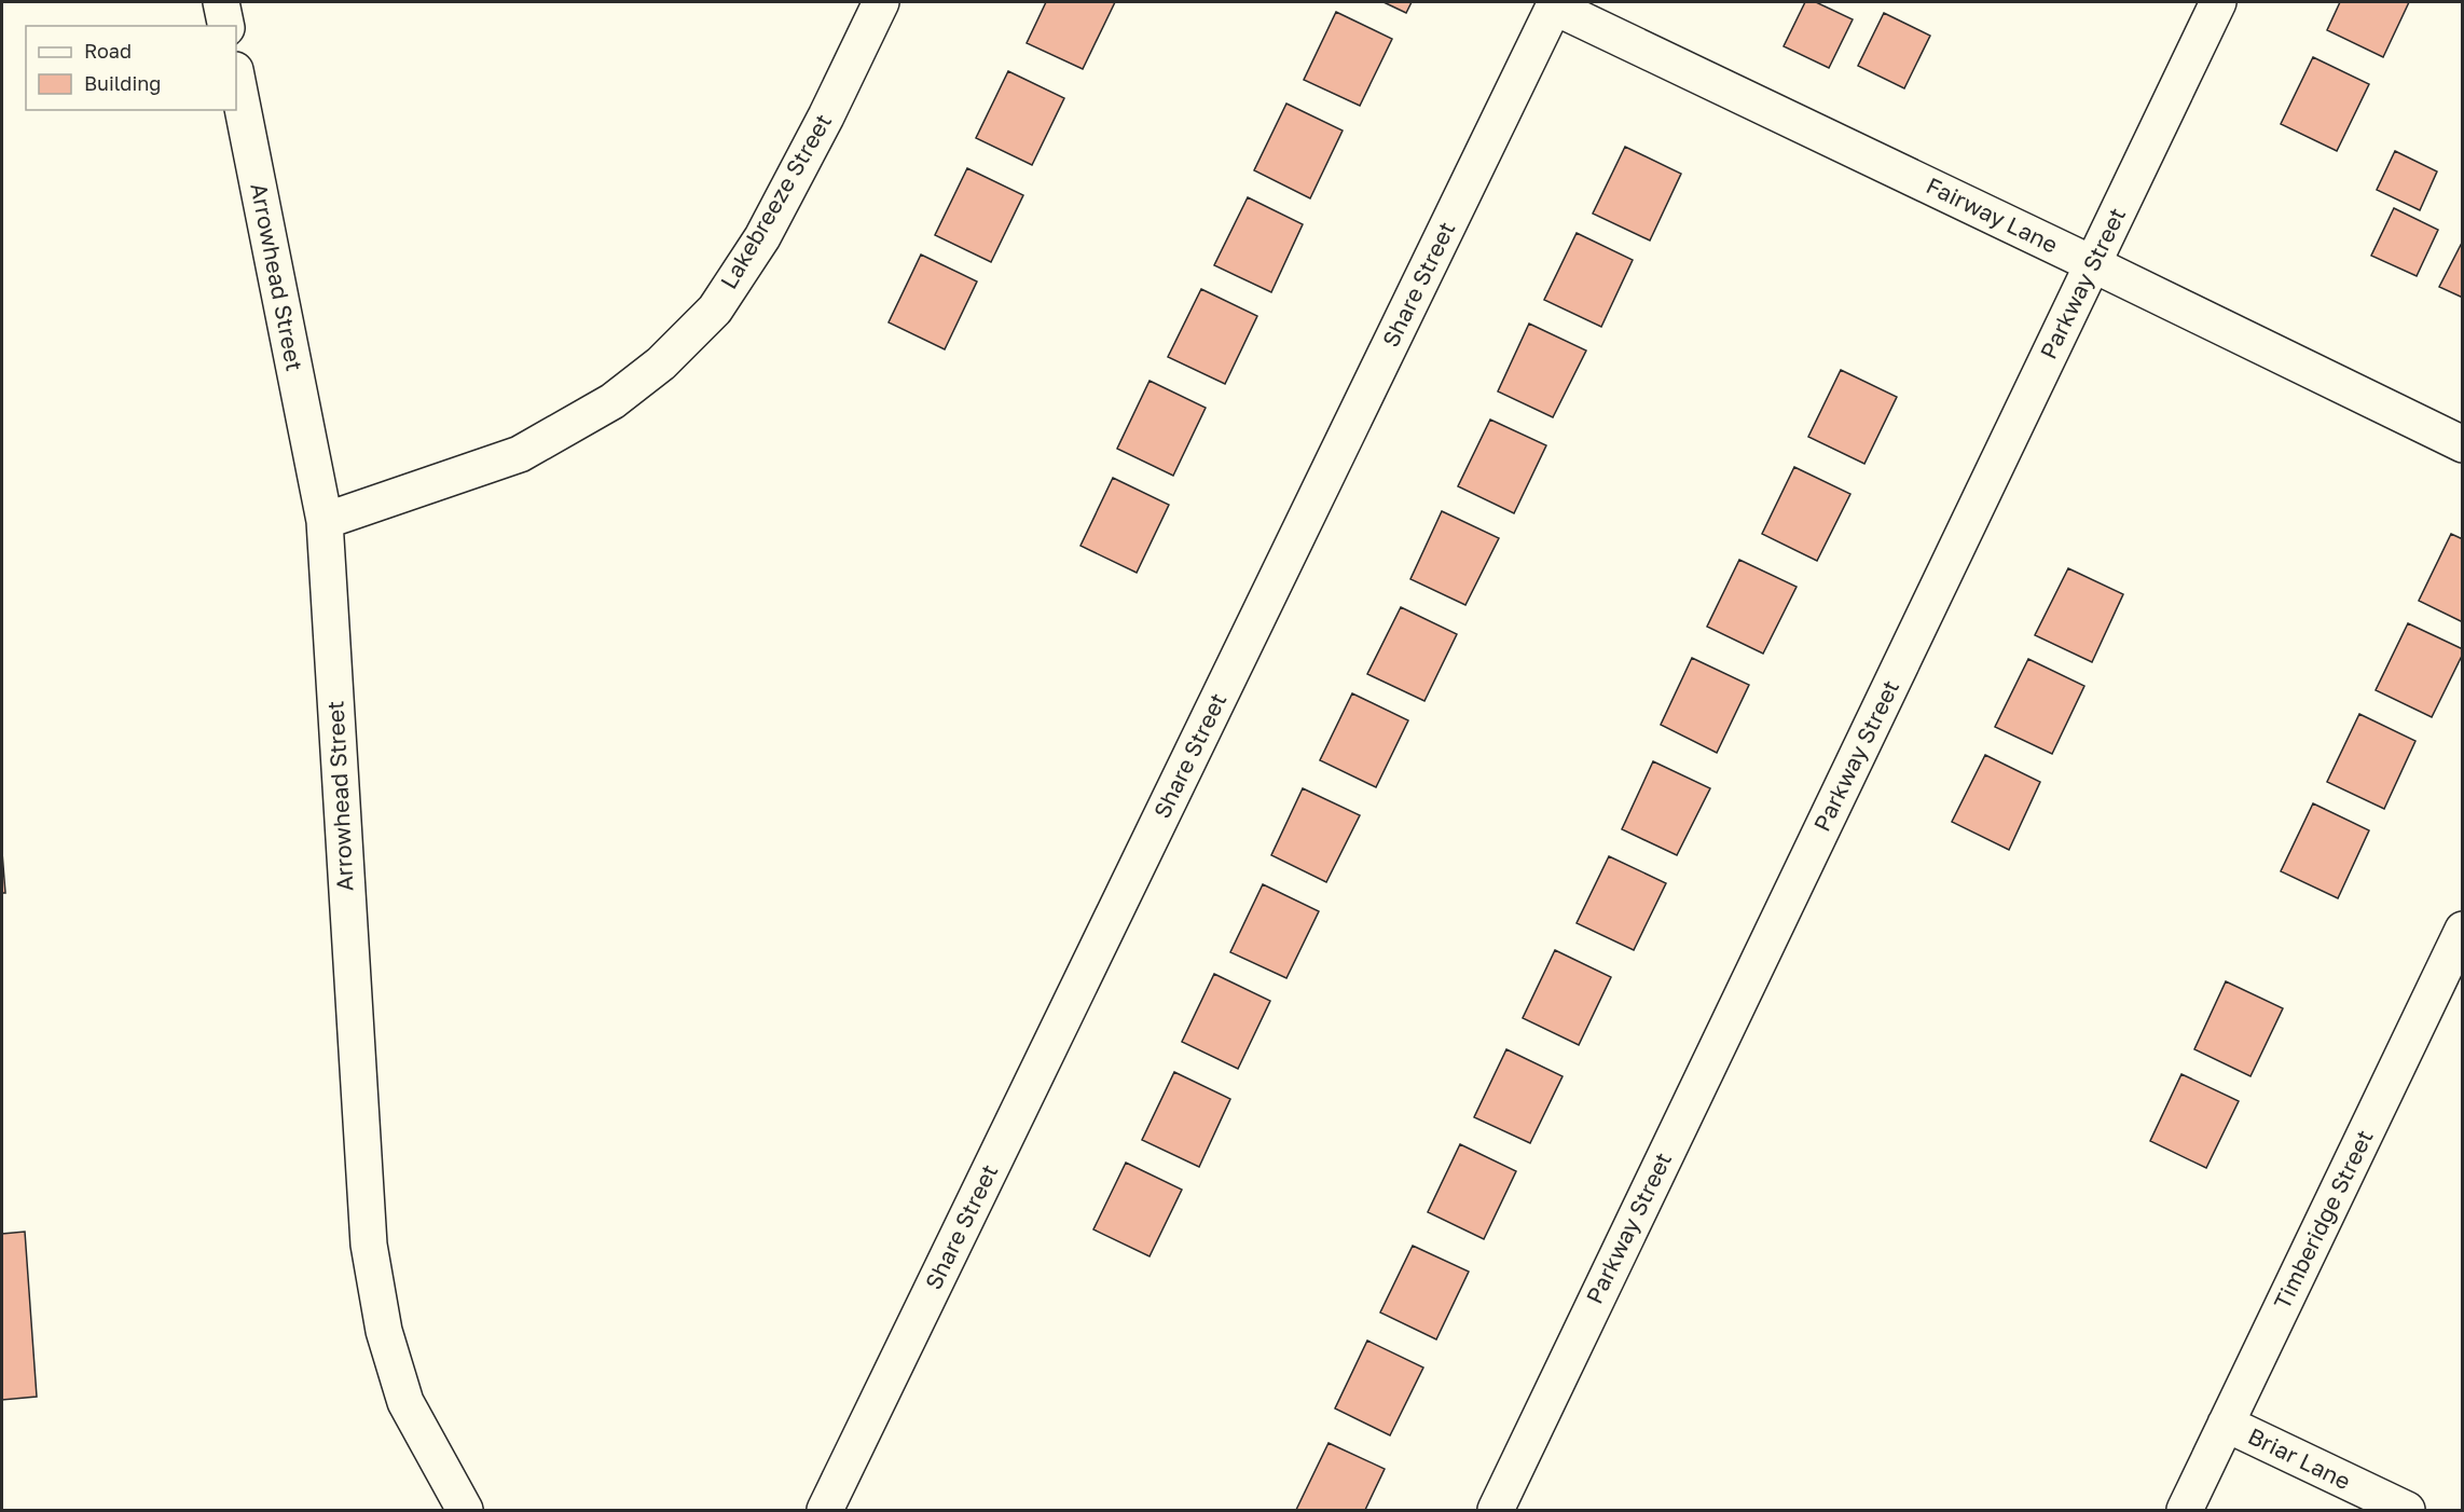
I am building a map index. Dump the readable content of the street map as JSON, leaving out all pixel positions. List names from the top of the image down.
{
  "streets": {
    "street": [
      "Lakebreeze Street",
      "Fairway Lane",
      "Arrowhead Street",
      "Parkway Street",
      "Share Street",
      "Timberidge Street",
      "Briar Lane"
    ]
  },
  "crossings": [
    ["Lakebreeze Street", "Arrowhead Street"],
    ["Fairway Lane", "Parkway Street"],
    ["Fairway Lane", "Share Street"],
    ["Timberidge Street", "Briar Lane"]
  ],
  "legend": ["Road", "Building"]
}
